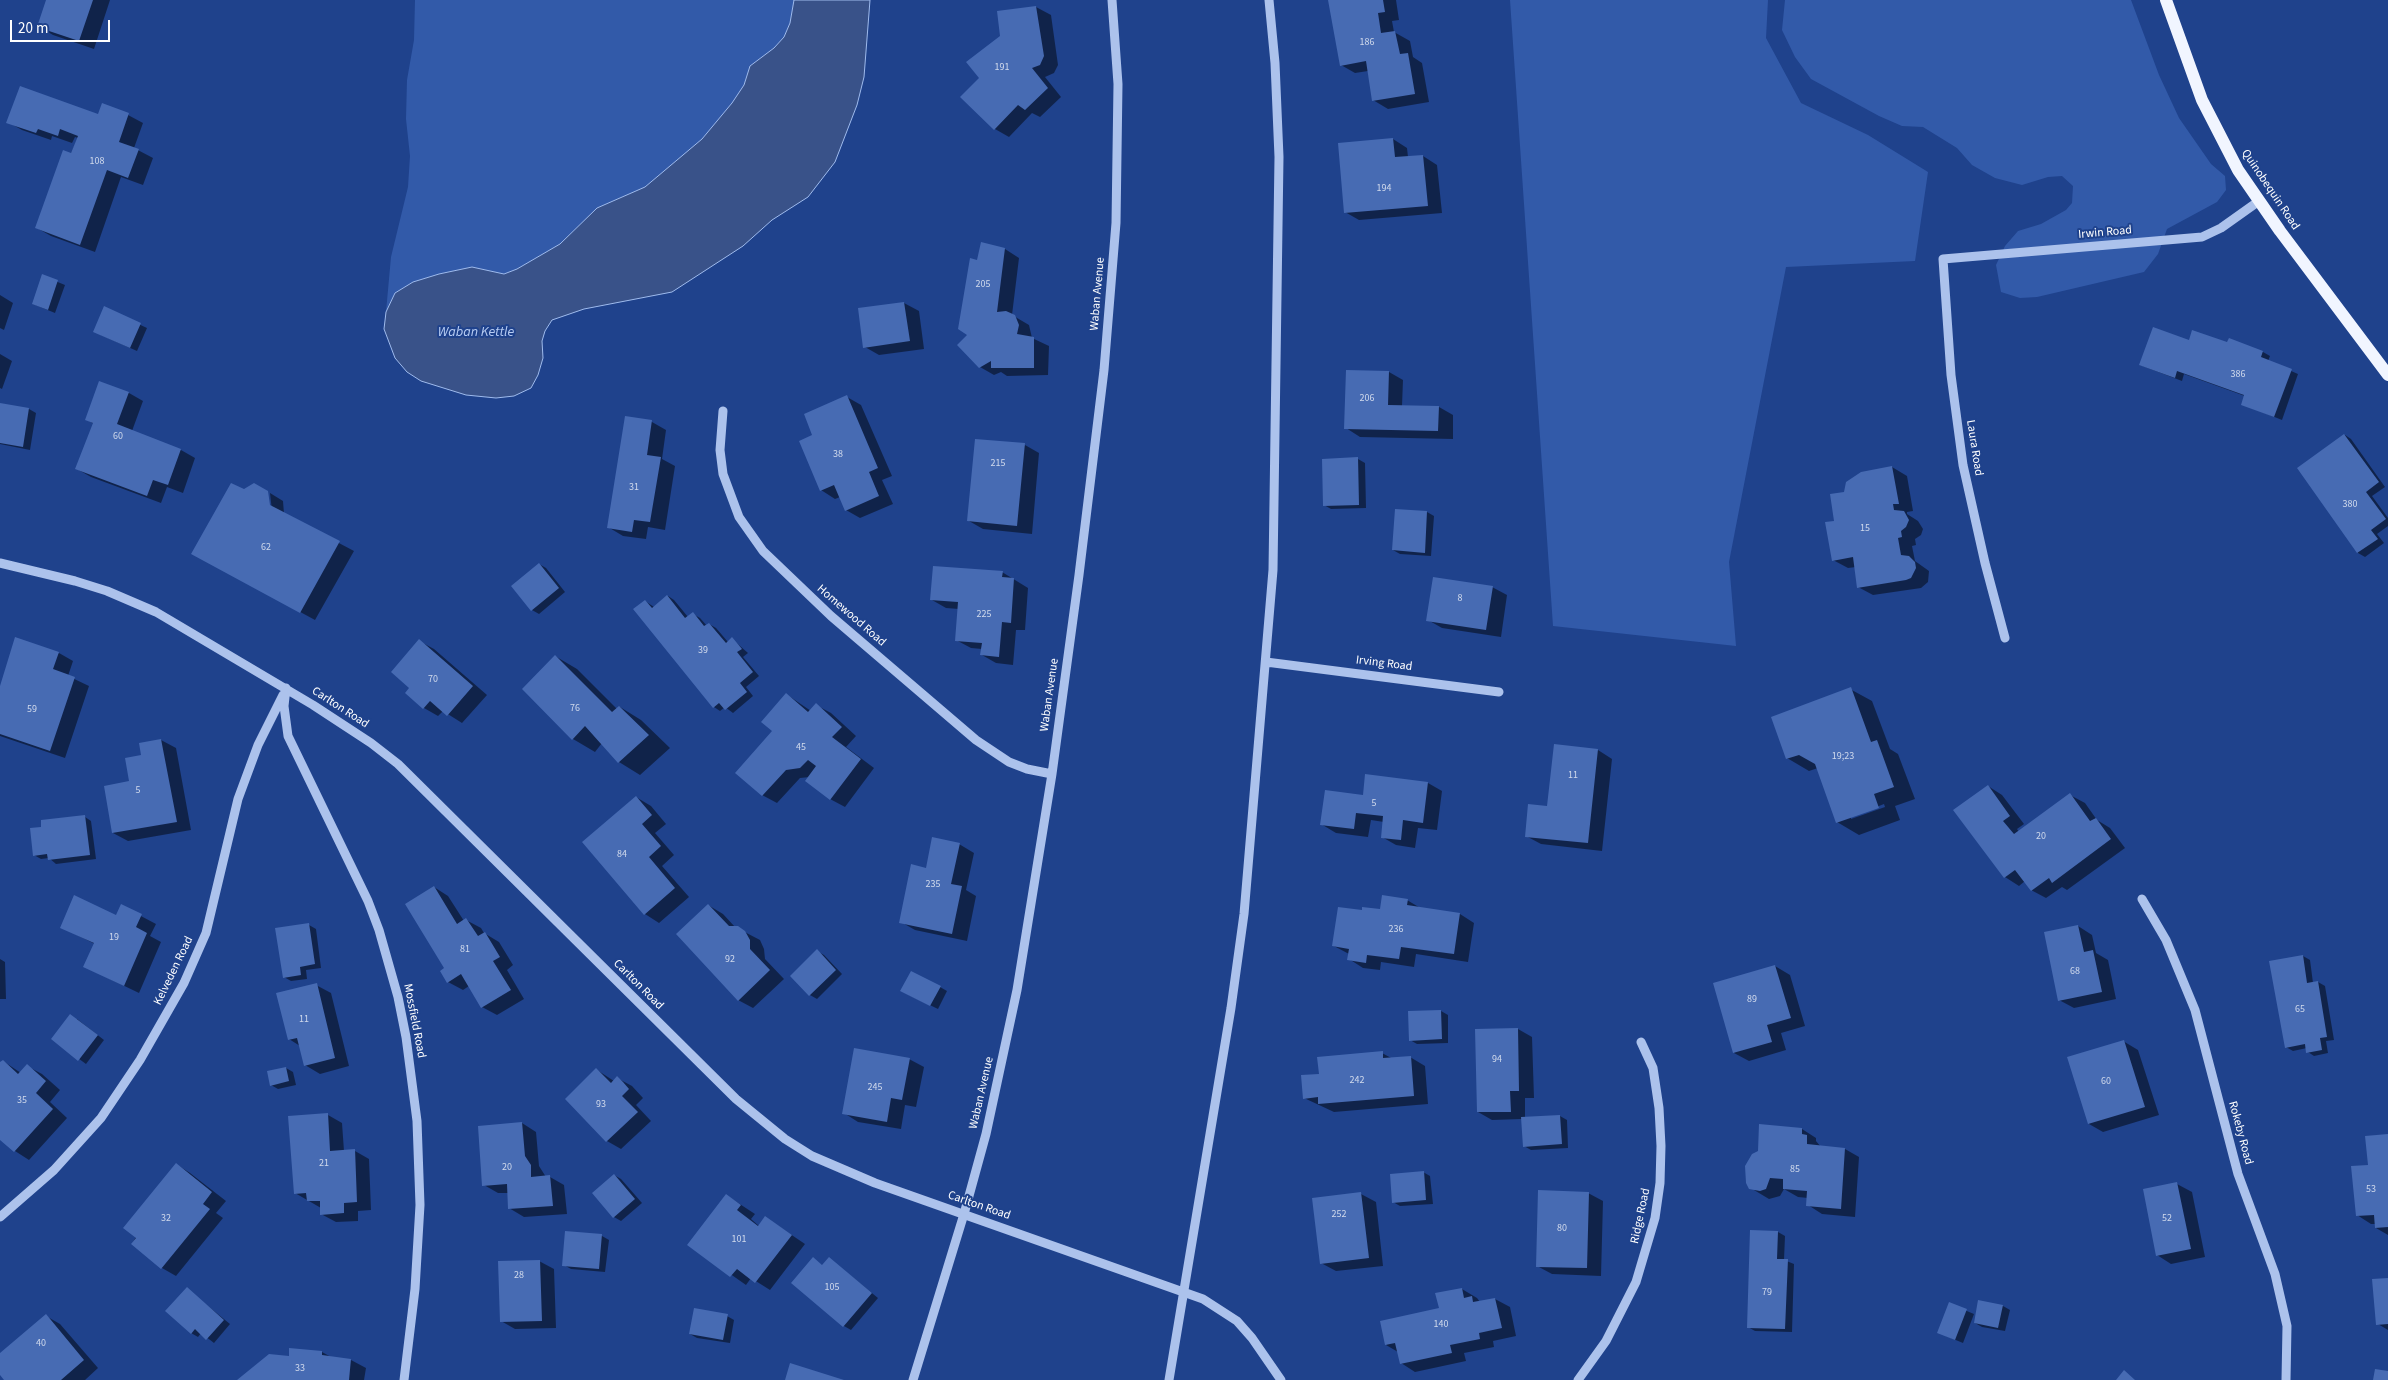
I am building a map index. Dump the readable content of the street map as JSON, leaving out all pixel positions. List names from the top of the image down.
{
  "streets": {
    "main road": ["Quinobequin Road"],
    "street": [
      "Irwin Road",
      "Waban Avenue",
      "Laura Road",
      "Homewood Road",
      "Irving Road",
      "Carlton Road",
      "Kelveden Road",
      "Mossfield Road",
      "Rokeby Road",
      "Ridge Road"
    ]
  },
  "crossings": [
    ["Quinobequin Road", "Irwin Road"],
    ["Irwin Road", "Laura Road"],
    ["Waban Avenue", "Homewood Road"],
    ["Waban Avenue", "Carlton Road"],
    ["Carlton Road", "Kelveden Road"],
    ["Carlton Road", "Mossfield Road"],
    ["Kelveden Road", "Mossfield Road"]
  ],
  "water": ["Waban Kettle"],
  "house_numbers": [
    "186",
    "191",
    "108",
    "194",
    "205",
    "386",
    "206",
    "60",
    "38",
    "215",
    "31",
    "380",
    "15",
    "62",
    "8",
    "225",
    "39",
    "70",
    "76",
    "59",
    "45",
    "19;23",
    "11",
    "5",
    "5",
    "20",
    "84",
    "235",
    "236",
    "19",
    "81",
    "92",
    "68",
    "89",
    "65",
    "11",
    "94",
    "242",
    "60",
    "245",
    "35",
    "93",
    "21",
    "20",
    "85",
    "53",
    "252",
    "32",
    "52",
    "80",
    "101",
    "28",
    "105",
    "79",
    "140",
    "40",
    "33"
  ],
  "scale_bar": "20 m"
}
